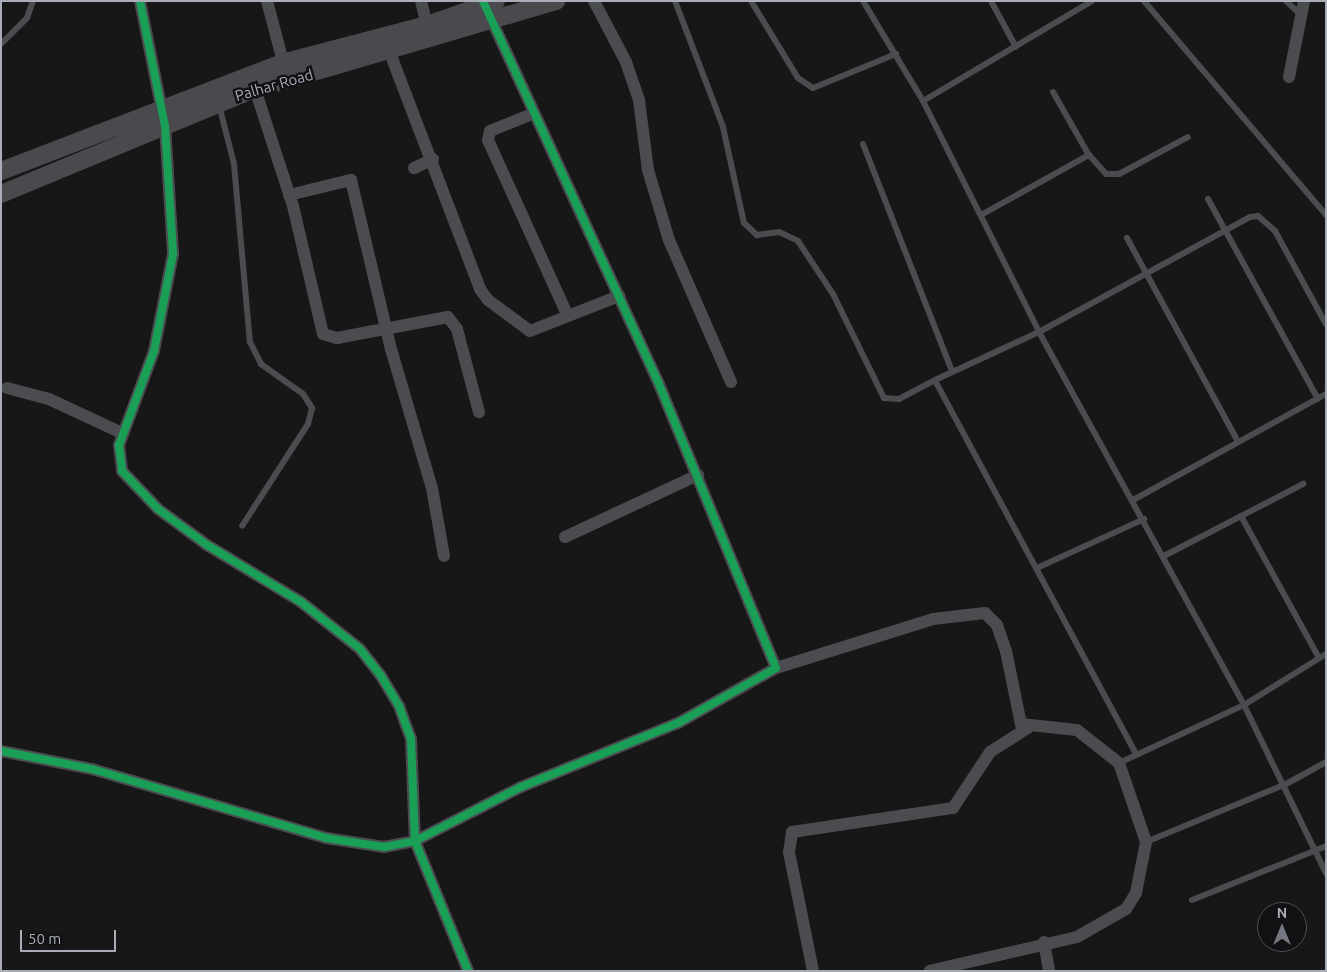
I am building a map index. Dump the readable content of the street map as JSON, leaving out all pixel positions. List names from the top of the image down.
{
  "streets": {
    "main road": ["Palhar Road"]
  },
  "scale_bar": "50 m",
  "north": "top"
}
